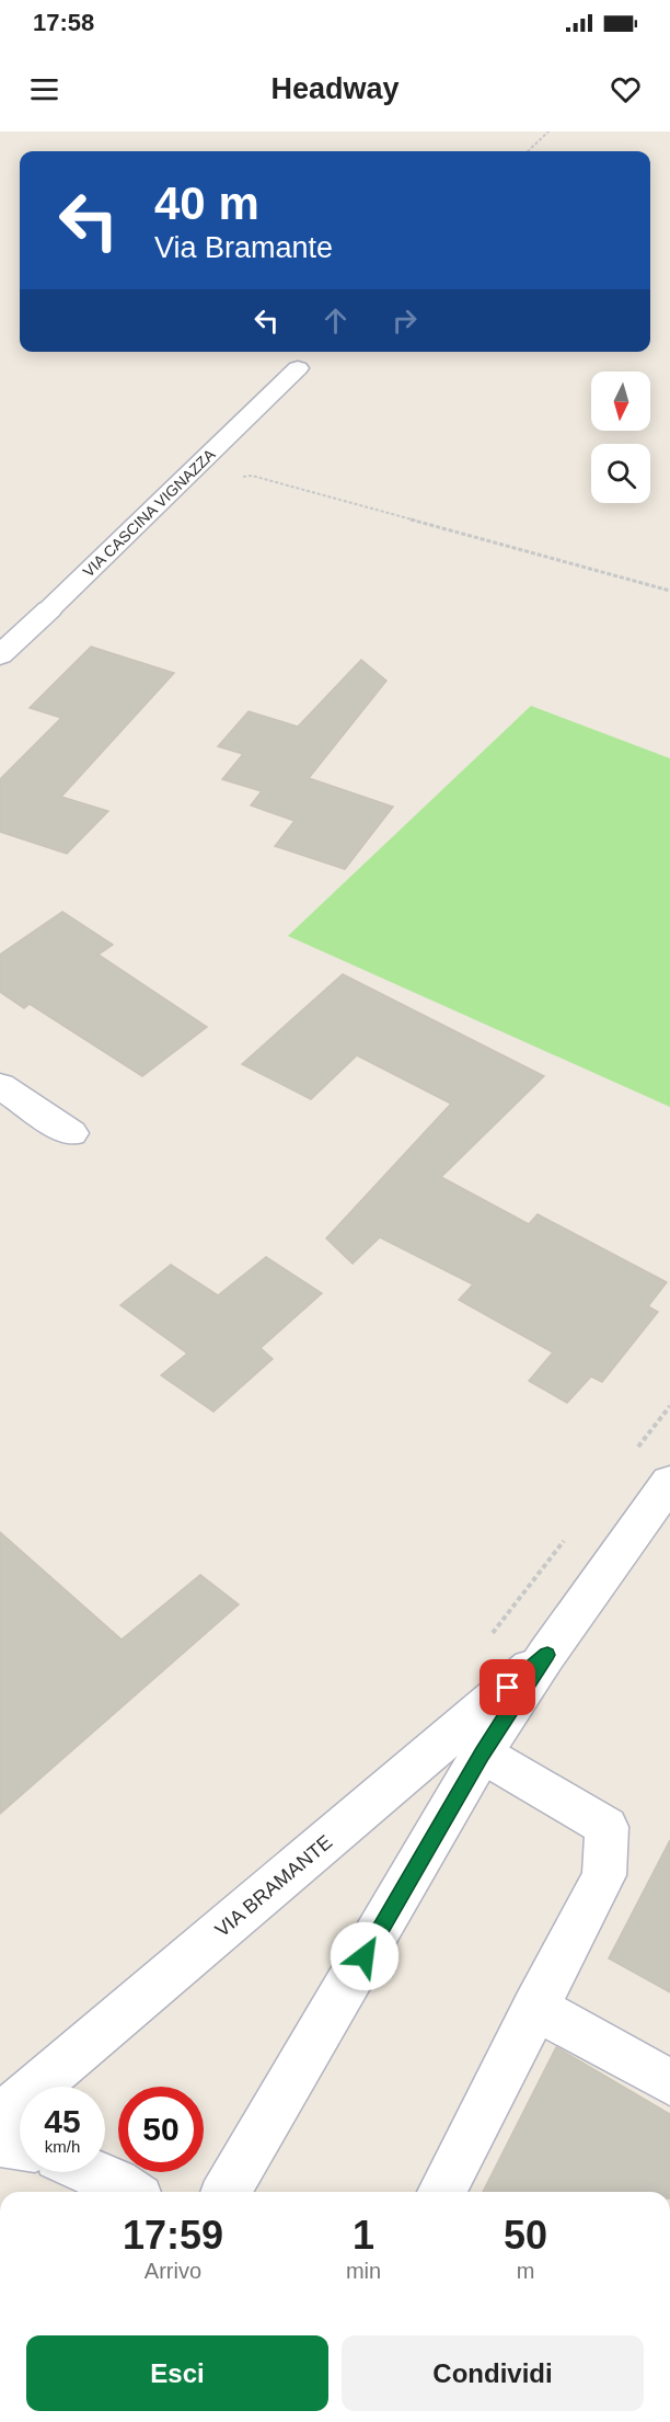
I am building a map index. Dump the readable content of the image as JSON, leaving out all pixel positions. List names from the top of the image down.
{
  "streets": {
    "street": ["VIA CASCINA VIGNAZZA", "VIA BRAMANTE"]
  },
  "north": "bottom",
  "page": {
    "status": "17:58",
    "header": "Headway",
    "turn": ["40 m", "Via Bramante"],
    "speed": "45 km/h",
    "limit": "50",
    "eta": [
      "17:59",
      "Arrivo",
      "1",
      "min",
      "50",
      "m"
    ],
    "buttons": ["Esci", "Condividi"]
  }
}
